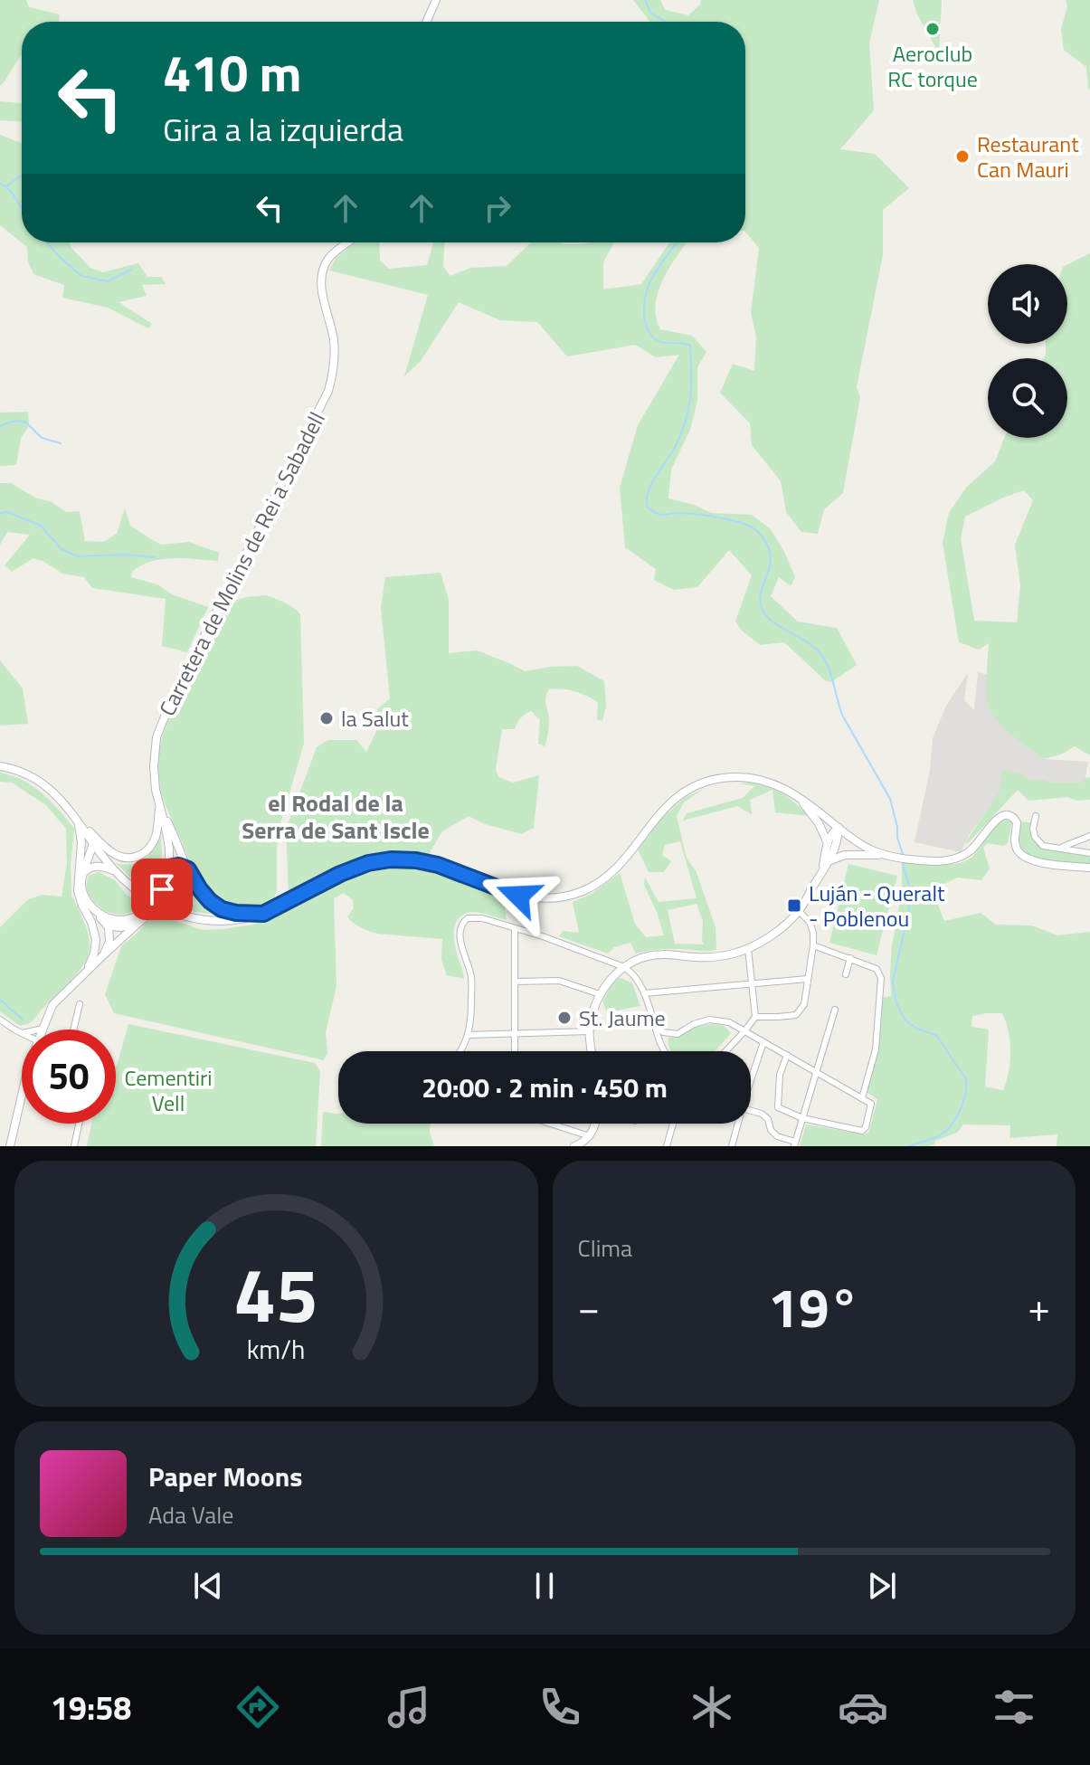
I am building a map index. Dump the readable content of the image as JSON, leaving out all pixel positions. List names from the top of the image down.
{
  "streets": {
    "main road": ["Carretera de Molins de Rei a Sabadell"]
  },
  "districts": ["el Rodal de la Serra de Sant Iscle"],
  "parks": ["Cementiri Vell"],
  "places": {
    "other": [
      "Aeroclub RC torque",
      "Restaurant Can Mauri",
      "la Salut",
      "St. Jaume"
    ],
    "transit": ["Luján - Queralt - Poblenou"]
  },
  "page": {
    "turn": ["410 m", "Gira a la izquierda"],
    "limit": "50",
    "trip": "20:00 · 2 min · 450 m",
    "tile": "Clima",
    "heat": ["−", "19°", "+"],
    "song": ["Paper Moons", "Ada Vale"],
    "tabs": "19:58",
    "gauge": ["45", "km/h"]
  }
}
